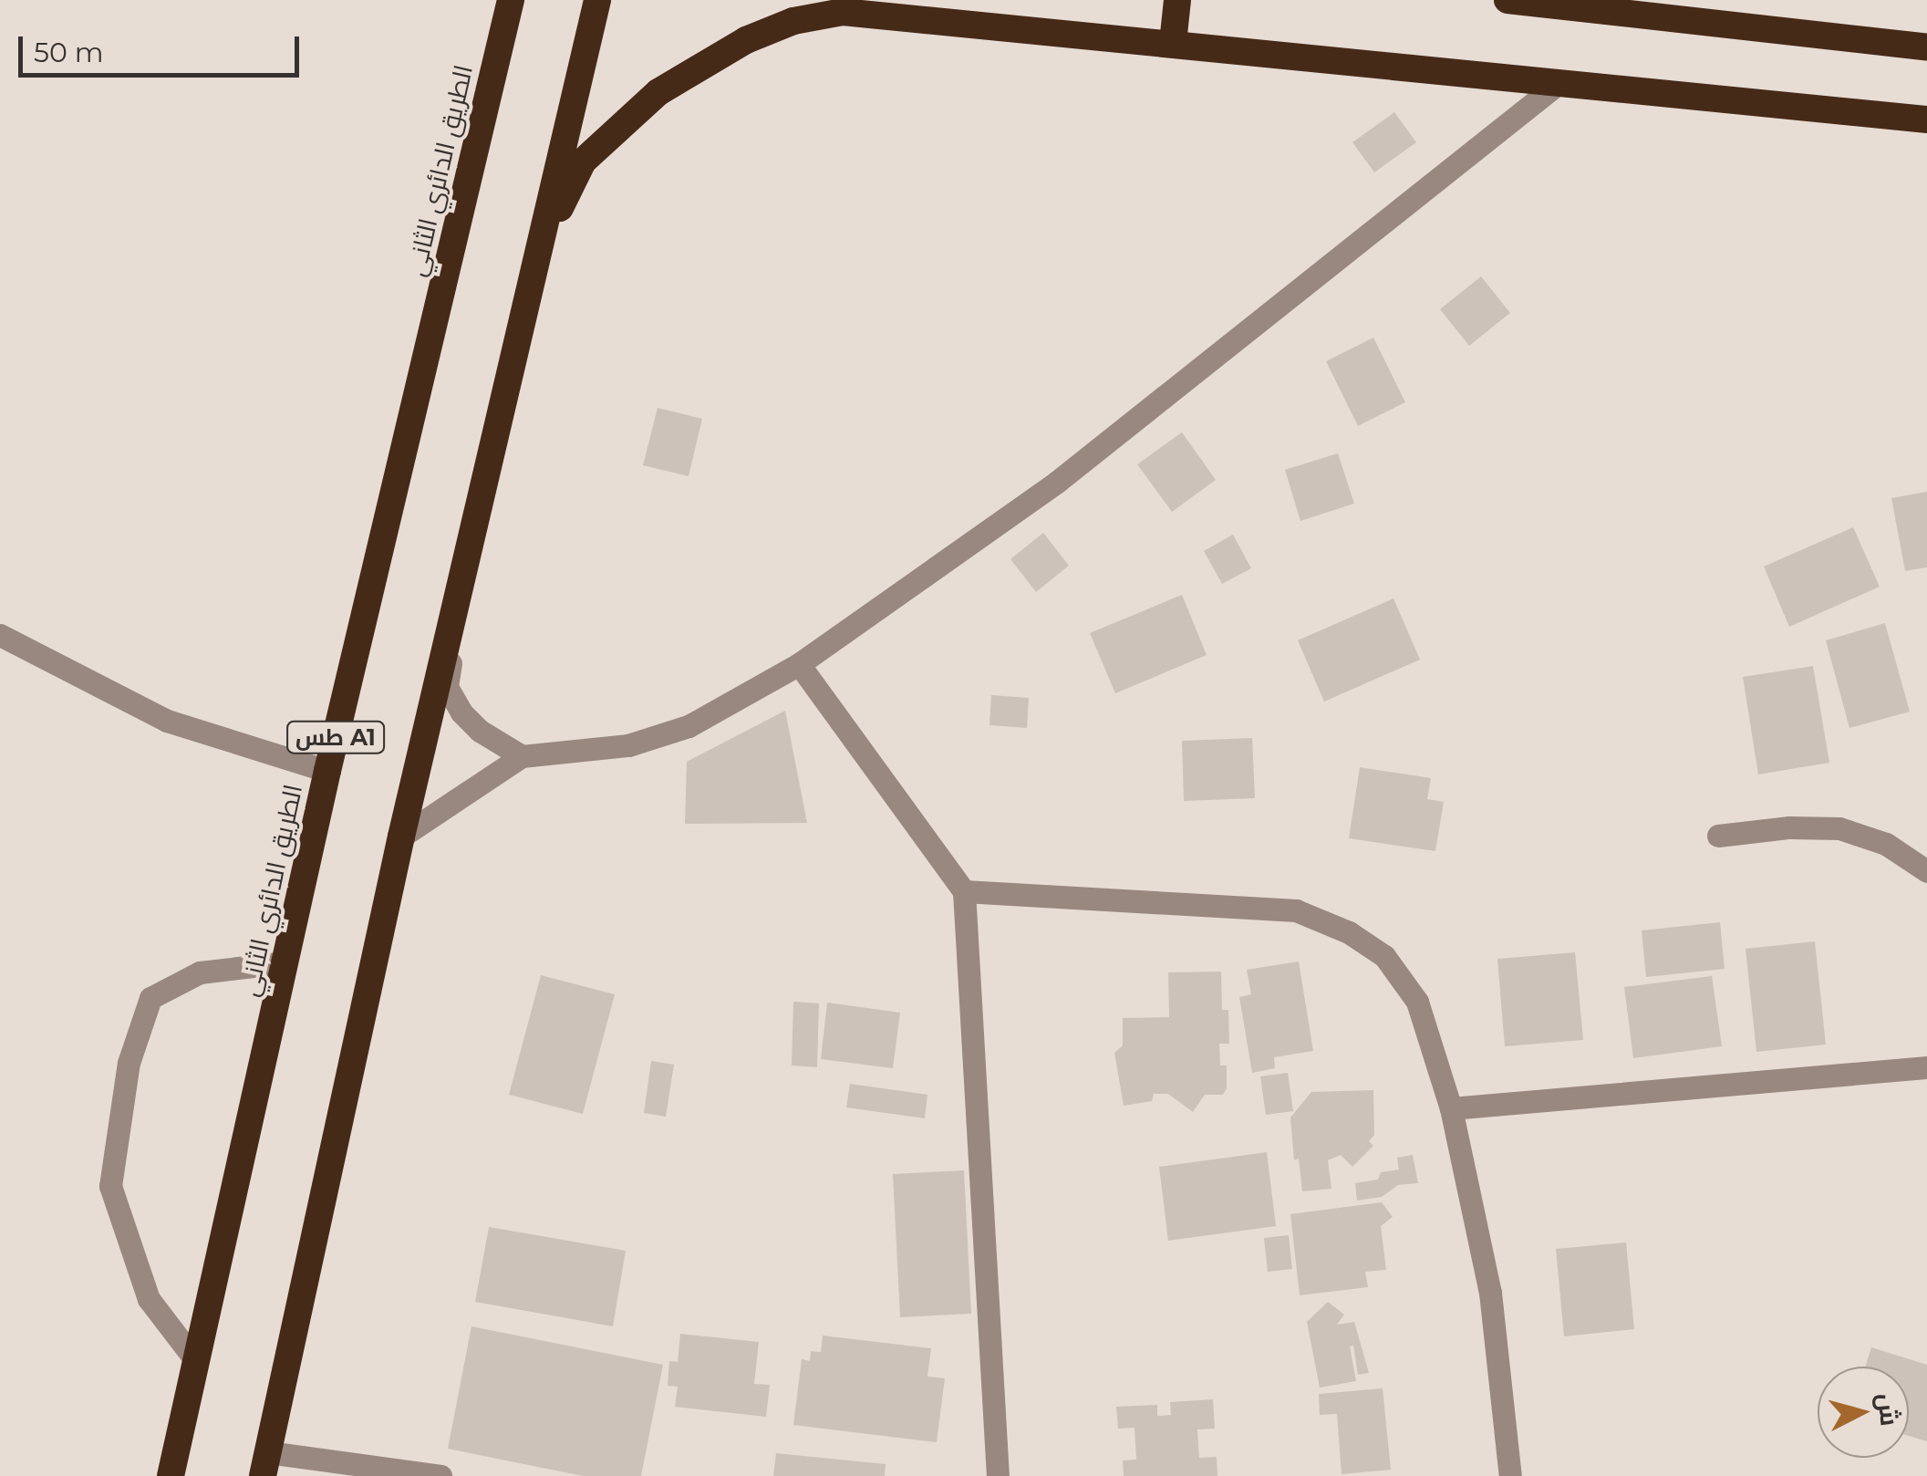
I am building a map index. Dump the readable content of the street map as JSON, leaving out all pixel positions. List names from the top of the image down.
{
  "streets": {
    "highway": ["الطريق الدائري الثاني", "طس A1"]
  },
  "scale_bar": "50 m",
  "north": "right"
}
